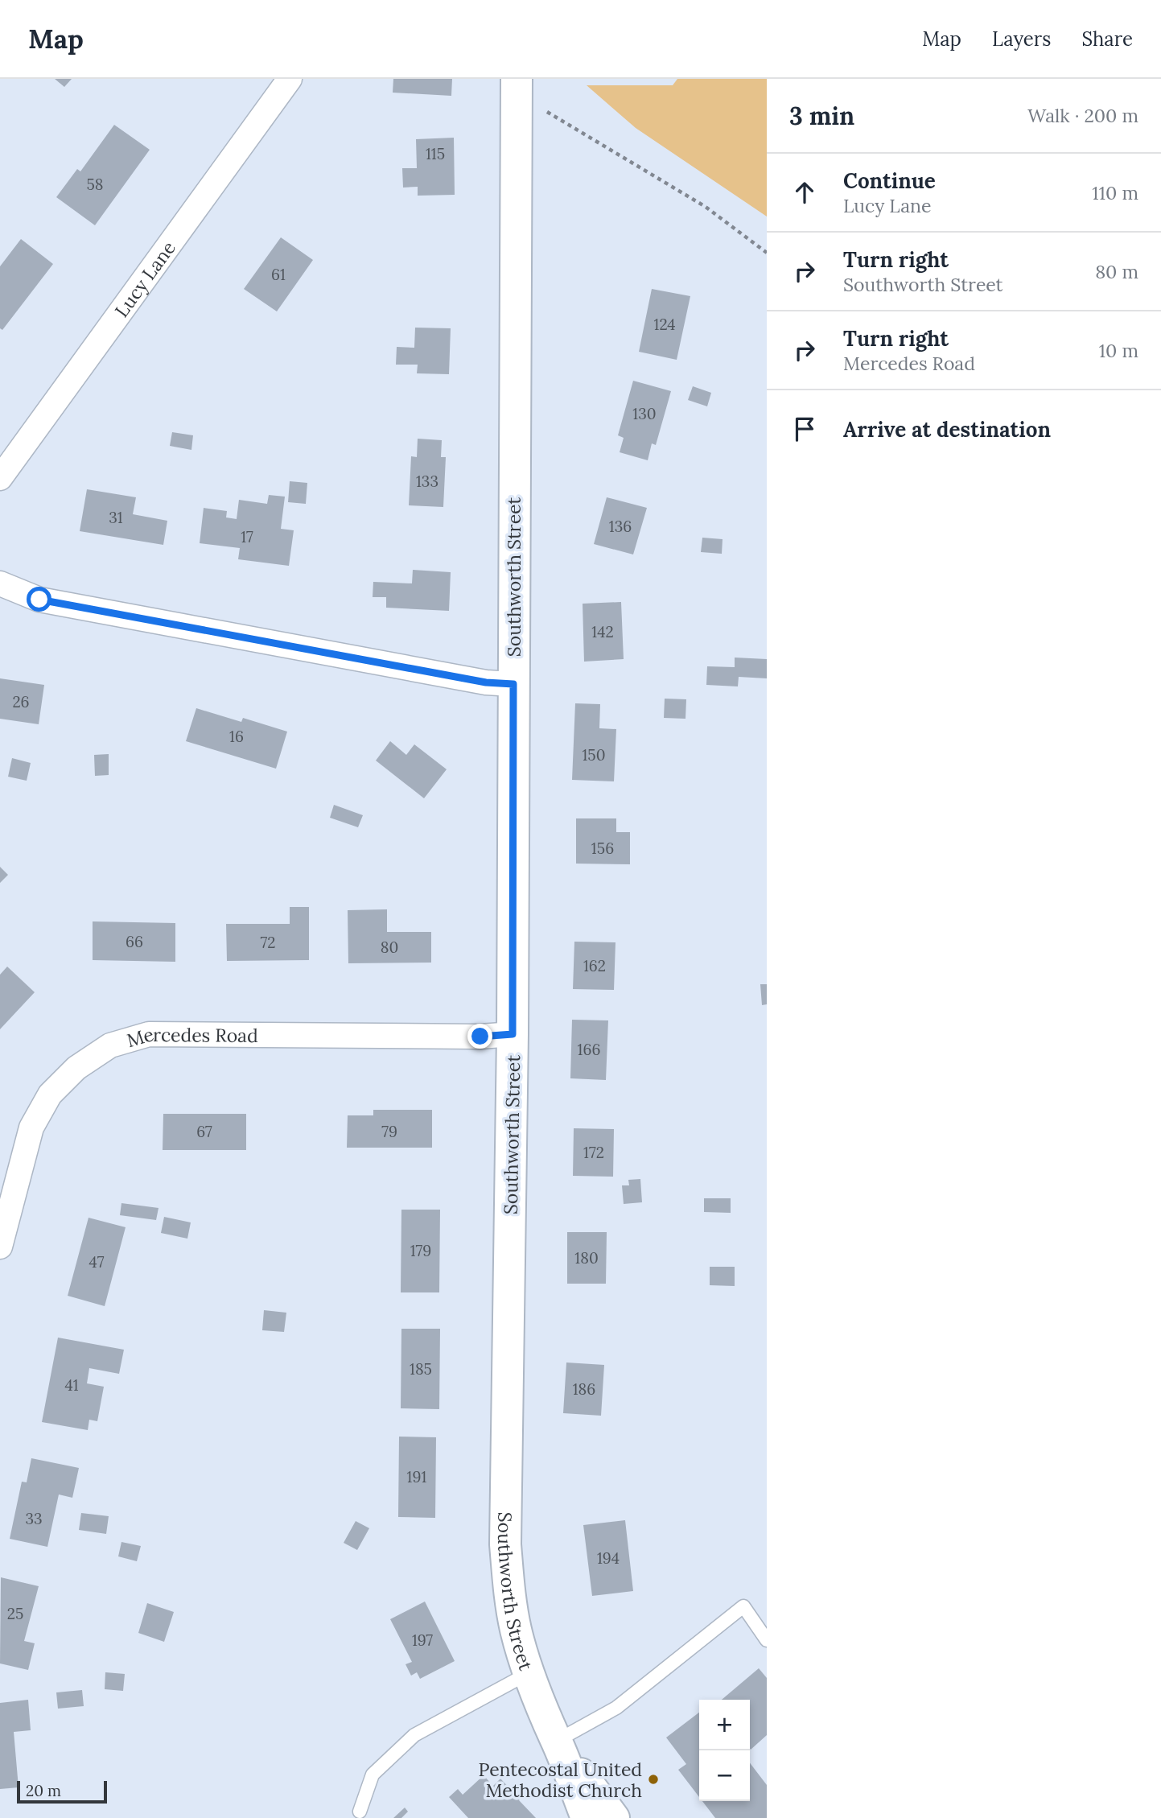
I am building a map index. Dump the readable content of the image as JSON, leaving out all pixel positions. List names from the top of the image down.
{
  "streets": {
    "street": ["Lucy Lane", "Southworth Street", "Mercedes Road"]
  },
  "crossings": [
    ["Southworth Street", "Mercedes Road"]
  ],
  "places": ["Pentecostal United Methodist Church"],
  "house_numbers": [
    "115",
    "58",
    "61",
    "124",
    "130",
    "133",
    "31",
    "136",
    "17",
    "142",
    "26",
    "16",
    "150",
    "156",
    "66",
    "72",
    "80",
    "162",
    "166",
    "67",
    "79",
    "172",
    "179",
    "180",
    "47",
    "185",
    "41",
    "186",
    "191",
    "33",
    "194",
    "25",
    "197"
  ],
  "scale_bar": "20 m",
  "page": {
    "header": "Map",
    "nav": ["Map", "Layers", "Share"],
    "heading": ["3 min", "Walk · 200 m"],
    "list": [
      ["Continue", "Lucy Lane", "110 m"],
      ["Turn right", "Southworth Street", "80 m"],
      ["Turn right", "Mercedes Road", "10 m"],
      "Arrive at destination"
    ],
    "map_buttons": ["+", "−"],
    "scale": "20 m"
  }
}
